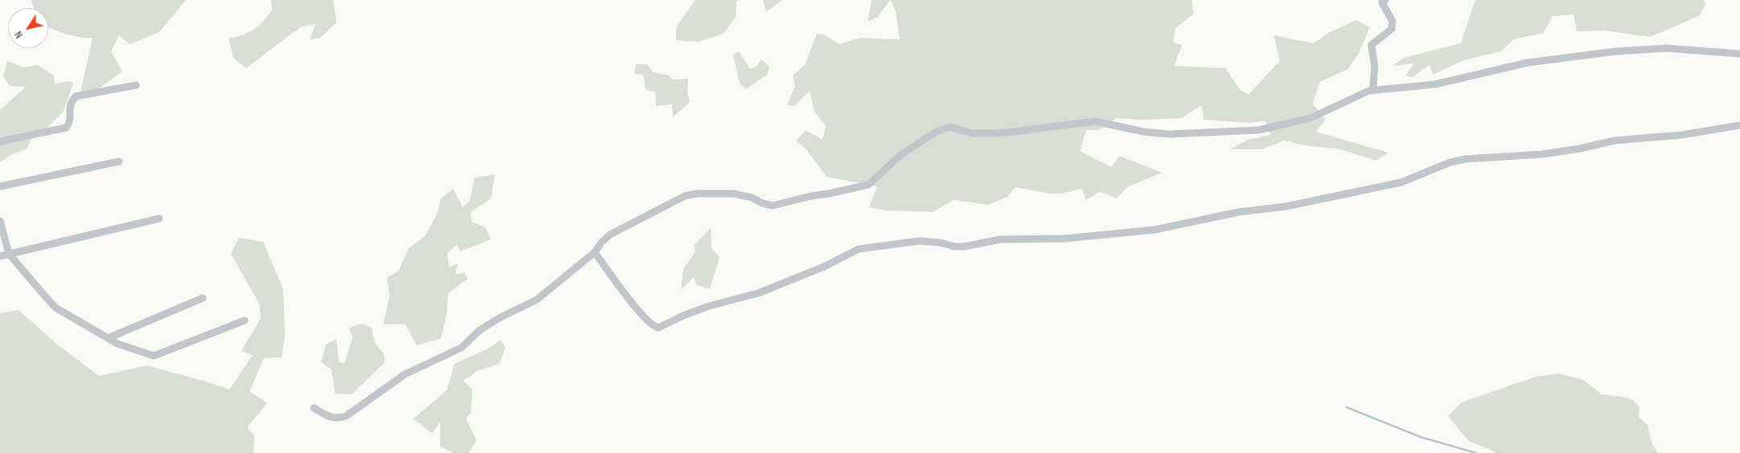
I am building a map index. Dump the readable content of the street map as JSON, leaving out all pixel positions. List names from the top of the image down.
{
  "north": "bottom left"
}
